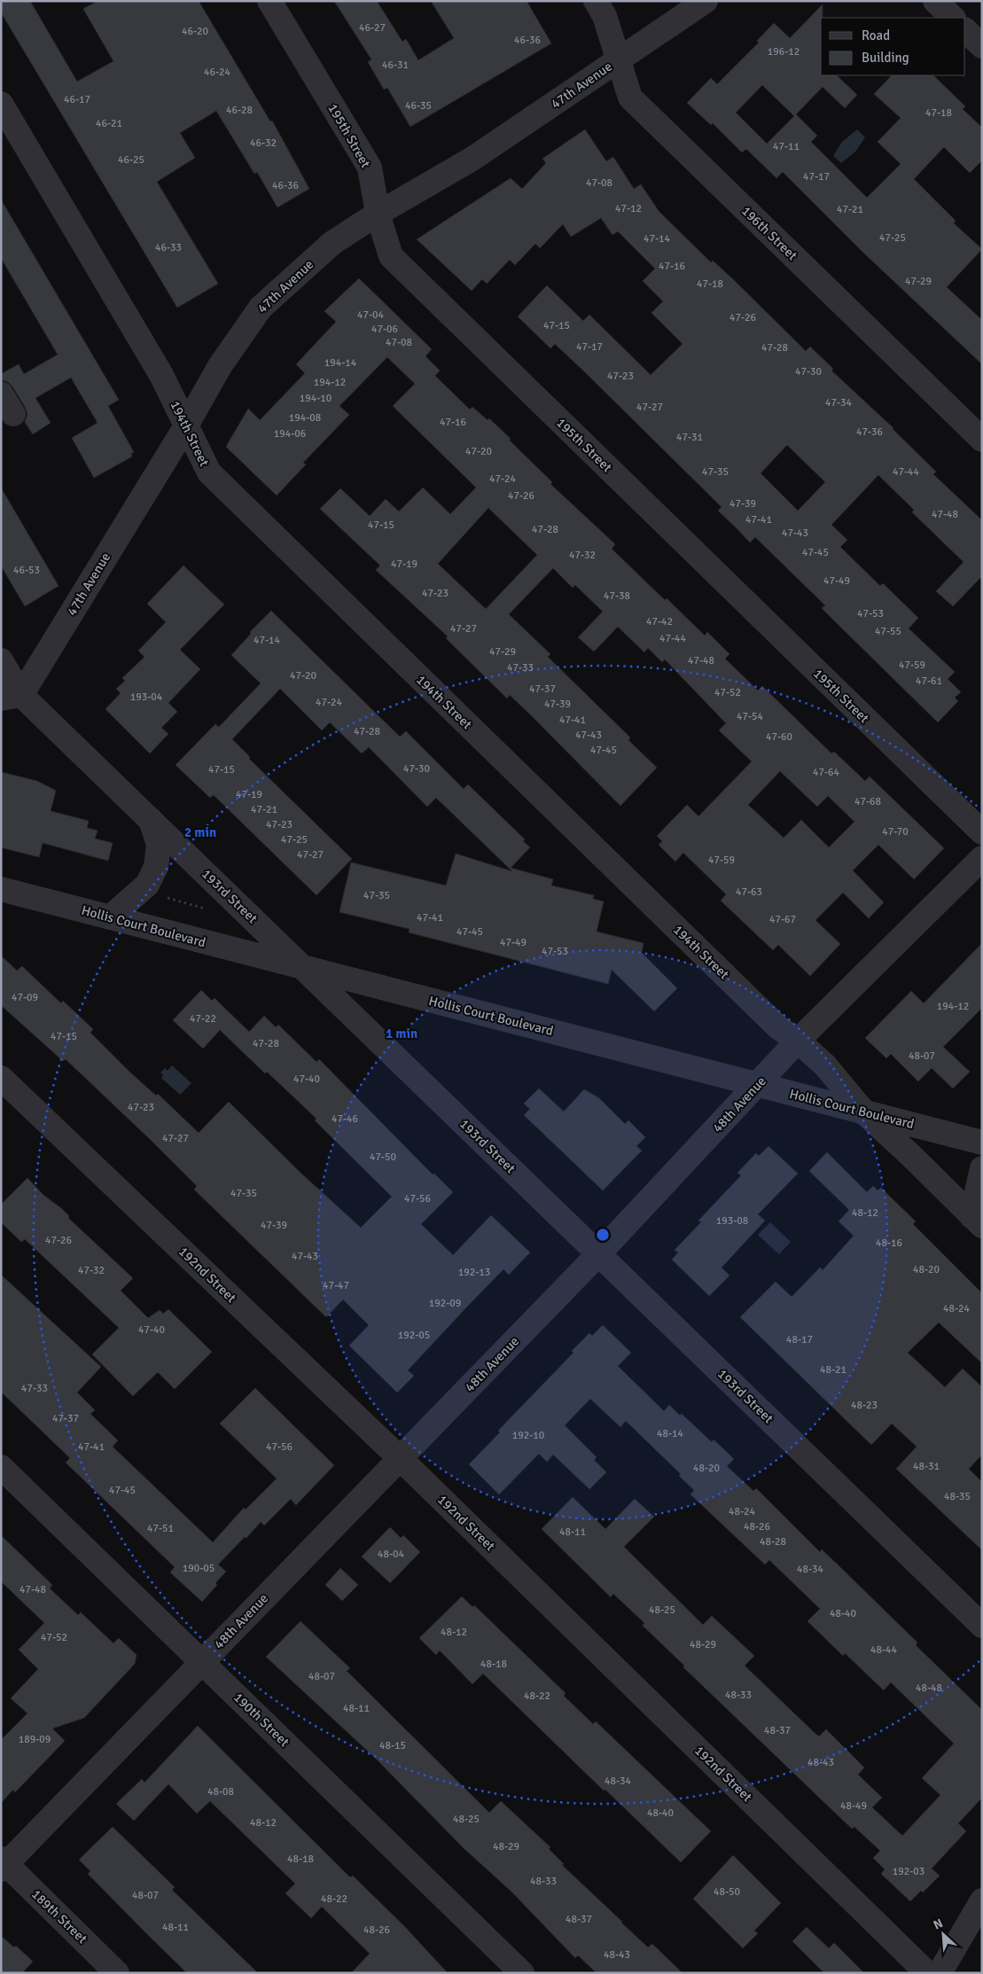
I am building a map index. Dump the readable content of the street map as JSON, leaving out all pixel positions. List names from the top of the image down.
{
  "streets": {
    "street": [
      "47th Avenue",
      "195th Street",
      "196th Street",
      "194th Street",
      "193rd Street",
      "Hollis Court Boulevard",
      "48th Avenue",
      "192nd Street",
      "190th Street",
      "189th Street"
    ]
  },
  "crossings": [
    ["47th Avenue", "195th Street"],
    ["47th Avenue", "196th Street"],
    ["47th Avenue", "194th Street"],
    ["47th Avenue", "193rd Street"],
    ["194th Street", "Hollis Court Boulevard"],
    ["194th Street", "48th Avenue"],
    ["193rd Street", "Hollis Court Boulevard"],
    ["193rd Street", "48th Avenue"],
    ["Hollis Court Boulevard", "48th Avenue"],
    ["48th Avenue", "192nd Street"],
    ["48th Avenue", "190th Street"],
    ["48th Avenue", "189th Street"]
  ],
  "house_numbers": [
    "46-27",
    "46-20",
    "46-36",
    "196-12",
    "46-31",
    "46-24",
    "46-17",
    "46-35",
    "46-28",
    "47-18",
    "46-21",
    "46-32",
    "47-11",
    "46-25",
    "47-17",
    "47-08",
    "46-36",
    "47-12",
    "47-21",
    "47-25",
    "47-14",
    "46-33",
    "47-16",
    "47-29",
    "47-18",
    "47-04",
    "47-26",
    "47-15",
    "47-06",
    "47-08",
    "47-17",
    "47-28",
    "194-14",
    "47-30",
    "47-23",
    "194-12",
    "194-10",
    "47-34",
    "47-27",
    "194-08",
    "47-16",
    "47-36",
    "194-06",
    "47-31",
    "47-20",
    "47-35",
    "47-44",
    "47-24",
    "47-26",
    "47-39",
    "47-48",
    "47-41",
    "47-15",
    "47-28",
    "47-43",
    "47-45",
    "47-32",
    "47-19",
    "46-53",
    "47-49",
    "47-23",
    "47-38",
    "47-53",
    "47-42",
    "47-27",
    "47-55",
    "47-44",
    "47-14",
    "47-29",
    "47-48",
    "47-59",
    "47-33",
    "47-20",
    "47-61",
    "47-37",
    "47-52",
    "193-04",
    "47-24",
    "47-39",
    "47-54",
    "47-41",
    "47-28",
    "47-43",
    "47-60",
    "47-45",
    "47-30",
    "47-15",
    "47-64",
    "47-19",
    "47-68",
    "47-21",
    "47-23",
    "47-70",
    "47-25",
    "47-27",
    "47-59",
    "47-63",
    "47-35",
    "47-41",
    "47-67",
    "47-45",
    "47-49",
    "47-53",
    "47-09",
    "194-12",
    "47-22",
    "47-15",
    "47-28",
    "48-07",
    "47-40",
    "47-23",
    "47-46",
    "47-27",
    "47-50",
    "47-35",
    "47-56",
    "48-12",
    "193-08",
    "47-39",
    "47-26",
    "48-16",
    "47-43",
    "48-20",
    "47-32",
    "192-13",
    "47-47",
    "192-09",
    "48-24",
    "47-40",
    "192-05",
    "48-17",
    "48-21",
    "47-33",
    "48-23",
    "47-37",
    "48-14",
    "192-10",
    "47-41",
    "47-56",
    "48-31",
    "48-20",
    "47-45",
    "48-35",
    "48-24",
    "48-26",
    "47-51",
    "48-11",
    "48-28",
    "48-04",
    "190-05",
    "48-34",
    "47-48",
    "48-25",
    "48-40",
    "48-12",
    "47-52",
    "48-29",
    "48-44",
    "48-18",
    "48-07",
    "48-48",
    "48-33",
    "48-22",
    "48-11",
    "48-37",
    "189-09",
    "48-15",
    "48-43",
    "48-34",
    "48-08",
    "48-49",
    "48-40",
    "48-25",
    "48-12",
    "48-29",
    "48-18",
    "192-03",
    "48-33",
    "48-50",
    "48-07",
    "48-22",
    "48-37",
    "48-11",
    "48-26",
    "48-43"
  ],
  "legend": ["Road", "Building"],
  "north": "top left",
  "rings": ["2 min", "1 min"]
}
